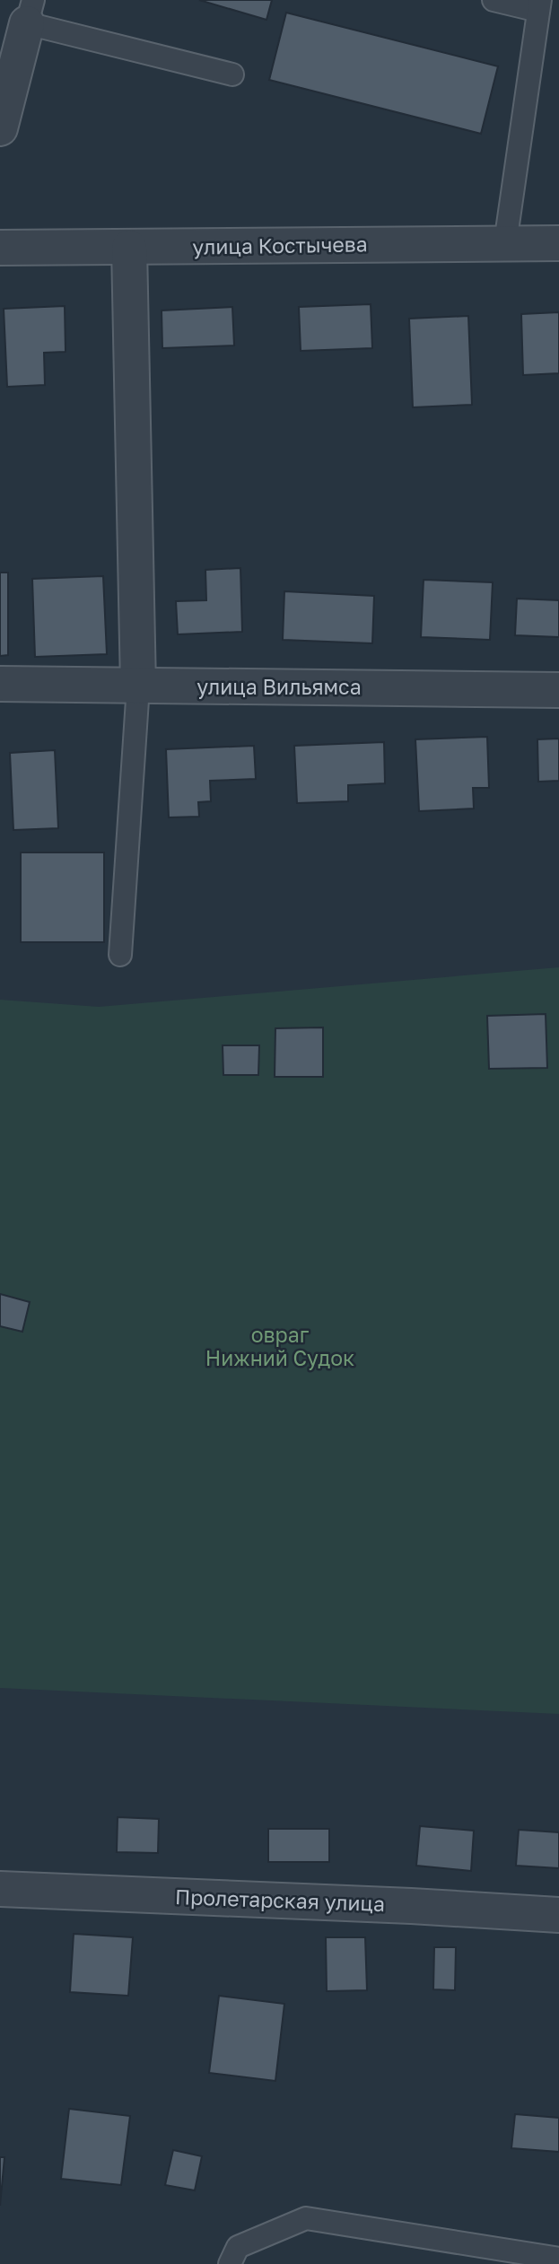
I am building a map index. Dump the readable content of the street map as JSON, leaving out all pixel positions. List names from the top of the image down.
{
  "streets": {
    "street": ["улица Костычева", "улица Вильямса", "Пролетарская улица"]
  },
  "parks": ["овраг Нижний Судок"]
}
